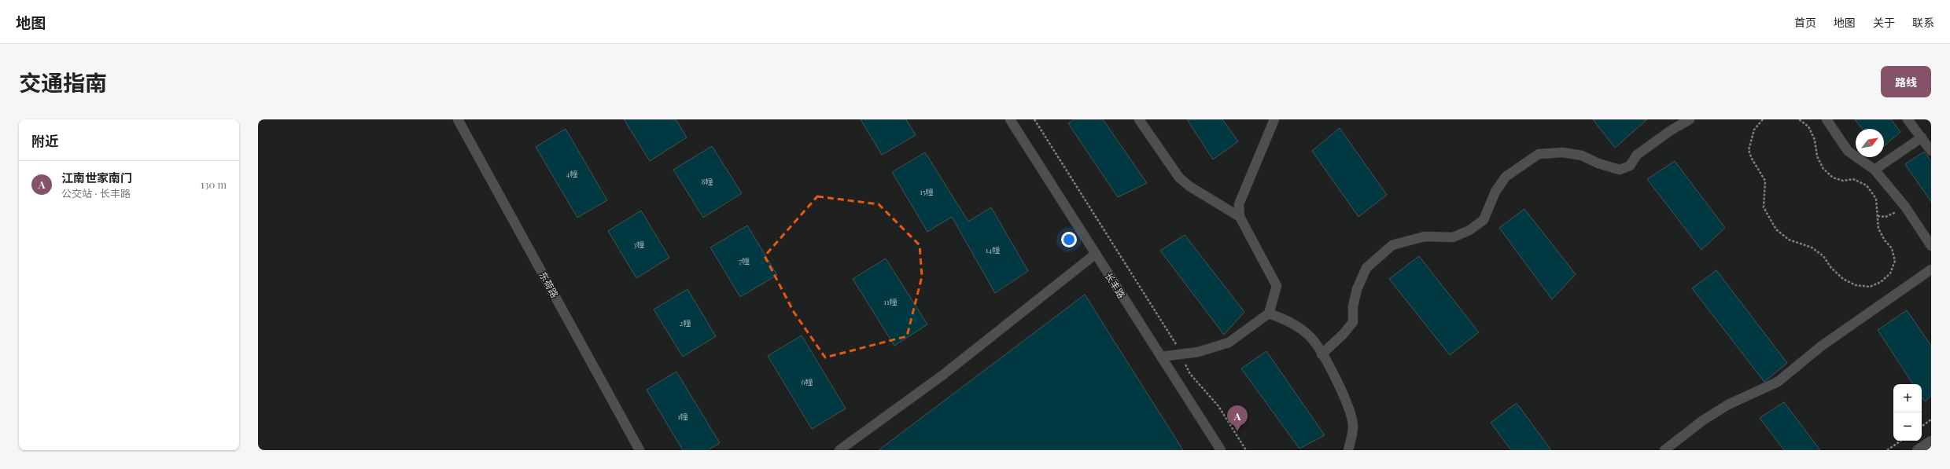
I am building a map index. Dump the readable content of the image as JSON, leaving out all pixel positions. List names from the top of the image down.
{
  "streets": {
    "street": ["东荷路", "长丰路"]
  },
  "house_numbers": [
    "4幢",
    "8幢",
    "15幢",
    "3幢",
    "14幢",
    "7幢",
    "11幢",
    "2幢",
    "6幢",
    "1幢"
  ],
  "north": "top right",
  "page": {
    "header": "地图",
    "nav": [
      "首页",
      "地图",
      "关于",
      "联系"
    ],
    "title": "交通指南",
    "buttons": "路线",
    "heading": "附近",
    "list": [
      {
        "mark": "A",
        "name": "江南世家南门",
        "note": "公交站 · 长丰路",
        "value": "130 m"
      }
    ],
    "map_buttons": ["+", "−"],
    "pins": "A"
  }
}
